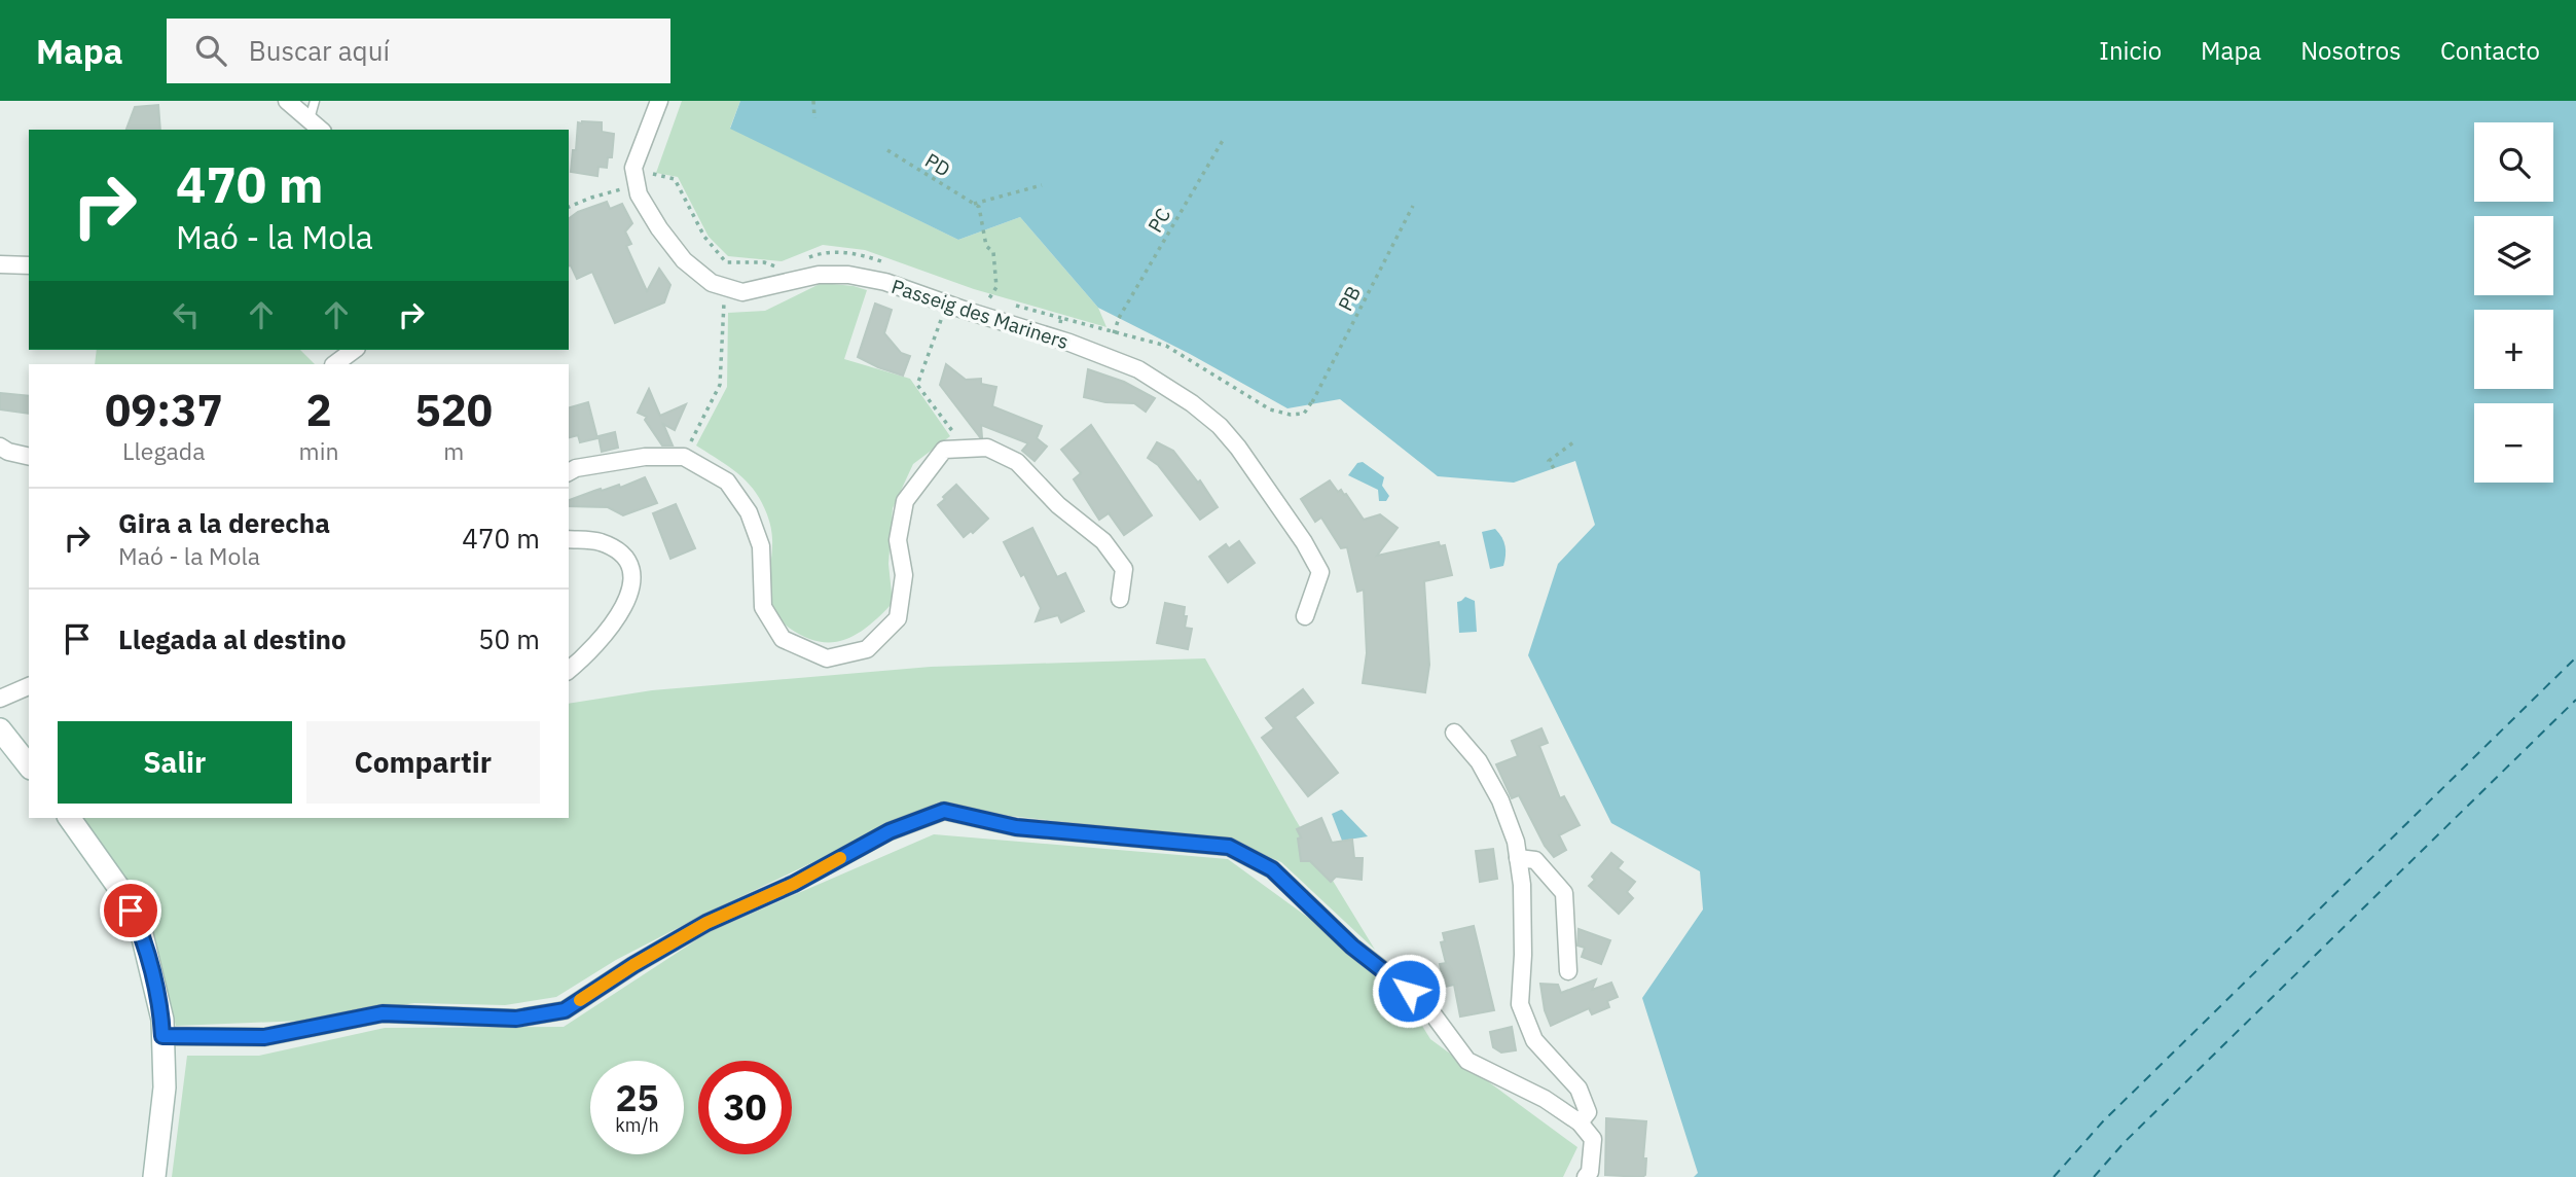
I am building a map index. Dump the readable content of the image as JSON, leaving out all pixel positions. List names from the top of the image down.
{
  "streets": {
    "street": ["Passeig des Mariners"],
    "path": ["PD", "PC", "PB"]
  },
  "crossings": [
    ["PC", "PB"]
  ],
  "page": {
    "header": "Mapa",
    "search": "Buscar aquí",
    "nav": [
      "Inicio",
      "Mapa",
      "Nosotros",
      "Contacto"
    ],
    "map_buttons": ["+", "−"],
    "turn": ["470 m", "Maó - la Mola"],
    "eta": [
      "09:37",
      "Llegada",
      "2",
      "min",
      "520",
      "m"
    ],
    "list": [
      {
        "name": "Gira a la derecha",
        "note": "Maó - la Mola",
        "value": "470 m"
      },
      {
        "name": "Llegada al destino",
        "value": "50 m"
      }
    ],
    "buttons": ["Salir", "Compartir"],
    "speed": "25 km/h",
    "limit": "30"
  }
}
